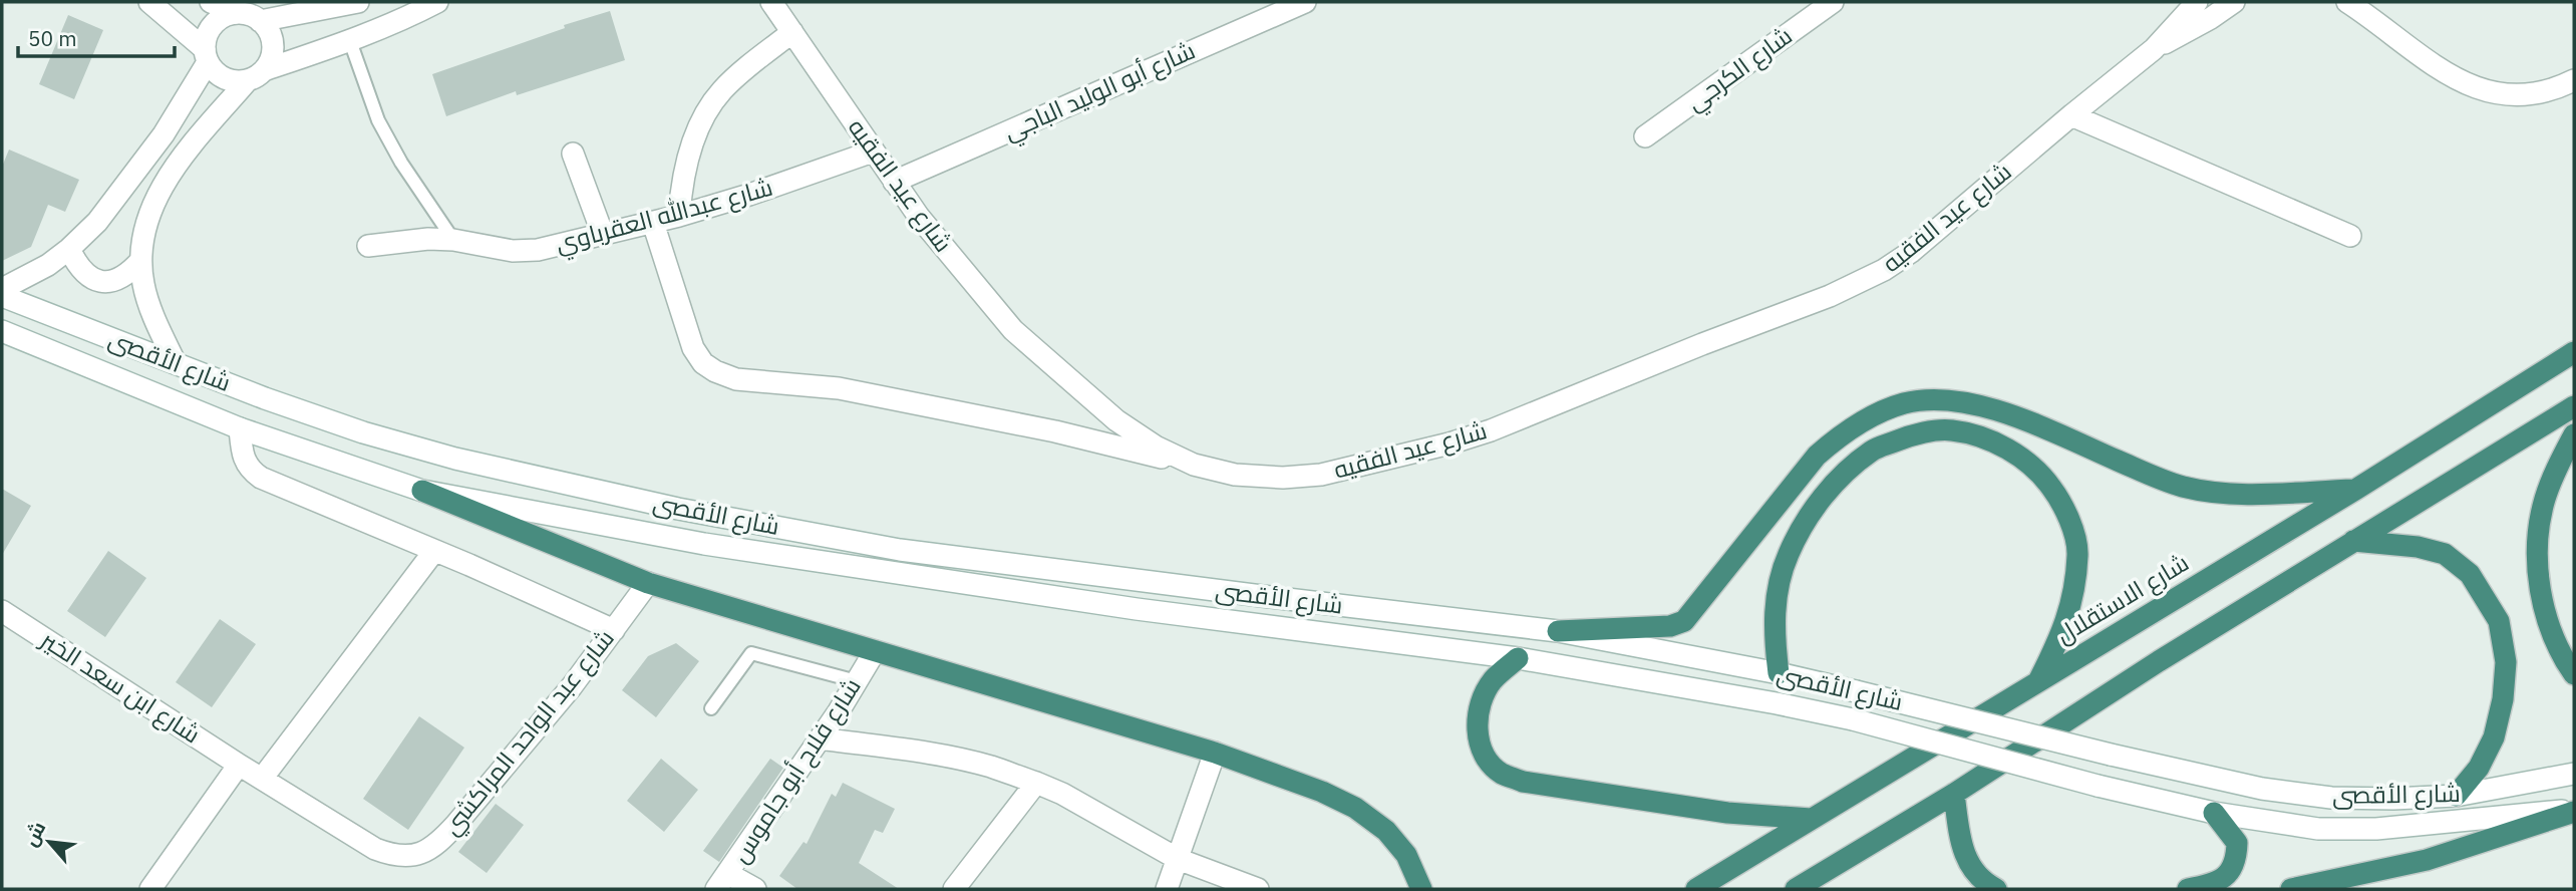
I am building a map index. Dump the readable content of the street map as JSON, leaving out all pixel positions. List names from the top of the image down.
{
  "streets": {
    "highway": ["شارع الاستقلال"],
    "street": [
      "شارع الكرجي",
      "شارع أبو الوليد الباجي",
      "شارع عيد الفقيه",
      "شارع عبدالله العقرباوي",
      "شارع الأقصى",
      "شارع ابن سعد الخير",
      "شارع عبد الواحد المراكشي",
      "شارع فلاح أبو جاموس"
    ]
  },
  "crossings": [
    ["شارع أبو الوليد الباجي", "شارع عيد الفقيه"],
    ["شارع عيد الفقيه", "شارع عبدالله العقرباوي"],
    ["شارع ابن سعد الخير", "شارع عبد الواحد المراكشي"]
  ],
  "scale_bar": "50 m",
  "north": "top left"
}
